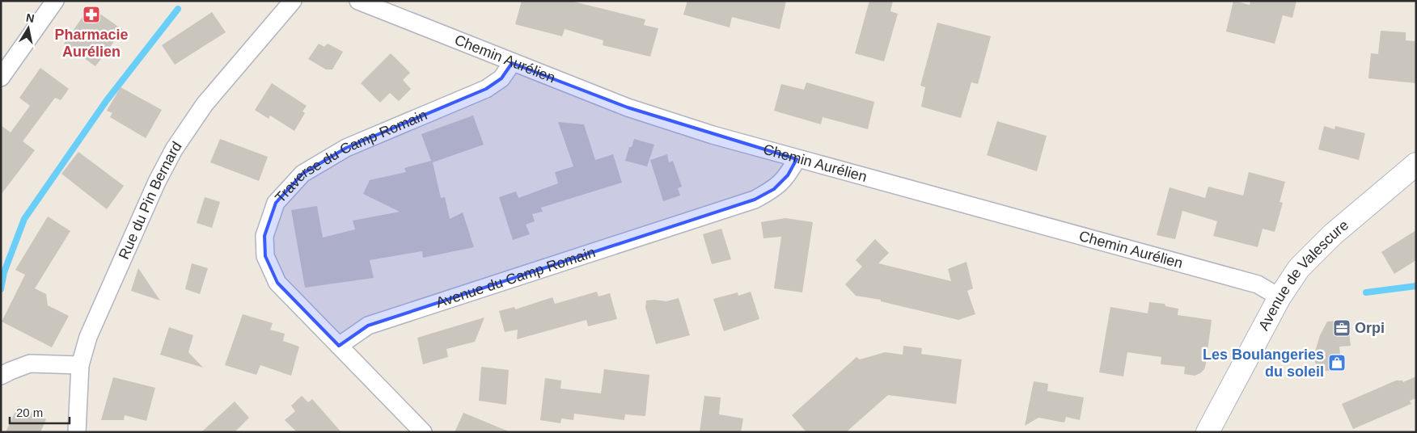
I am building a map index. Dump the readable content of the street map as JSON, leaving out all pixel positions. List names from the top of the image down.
{
  "streets": {
    "main road": ["Avenue de Valescure"],
    "street": [
      "Chemin Aurélien",
      "Traverse du Camp Romain",
      "Rue du Pin Bernard",
      "Avenue du Camp Romain"
    ]
  },
  "crossings": [
    ["Chemin Aurélien", "Traverse du Camp Romain"],
    ["Chemin Aurélien", "Avenue du Camp Romain"],
    ["Chemin Aurélien", "Avenue de Valescure"],
    ["Traverse du Camp Romain", "Avenue du Camp Romain"]
  ],
  "places": {
    "pharmacy": ["Pharmacie Aurélien"],
    "office": ["Orpi"],
    "shop": ["Les Boulangeries du soleil"]
  },
  "scale_bar": "20 m",
  "north": "top"
}
